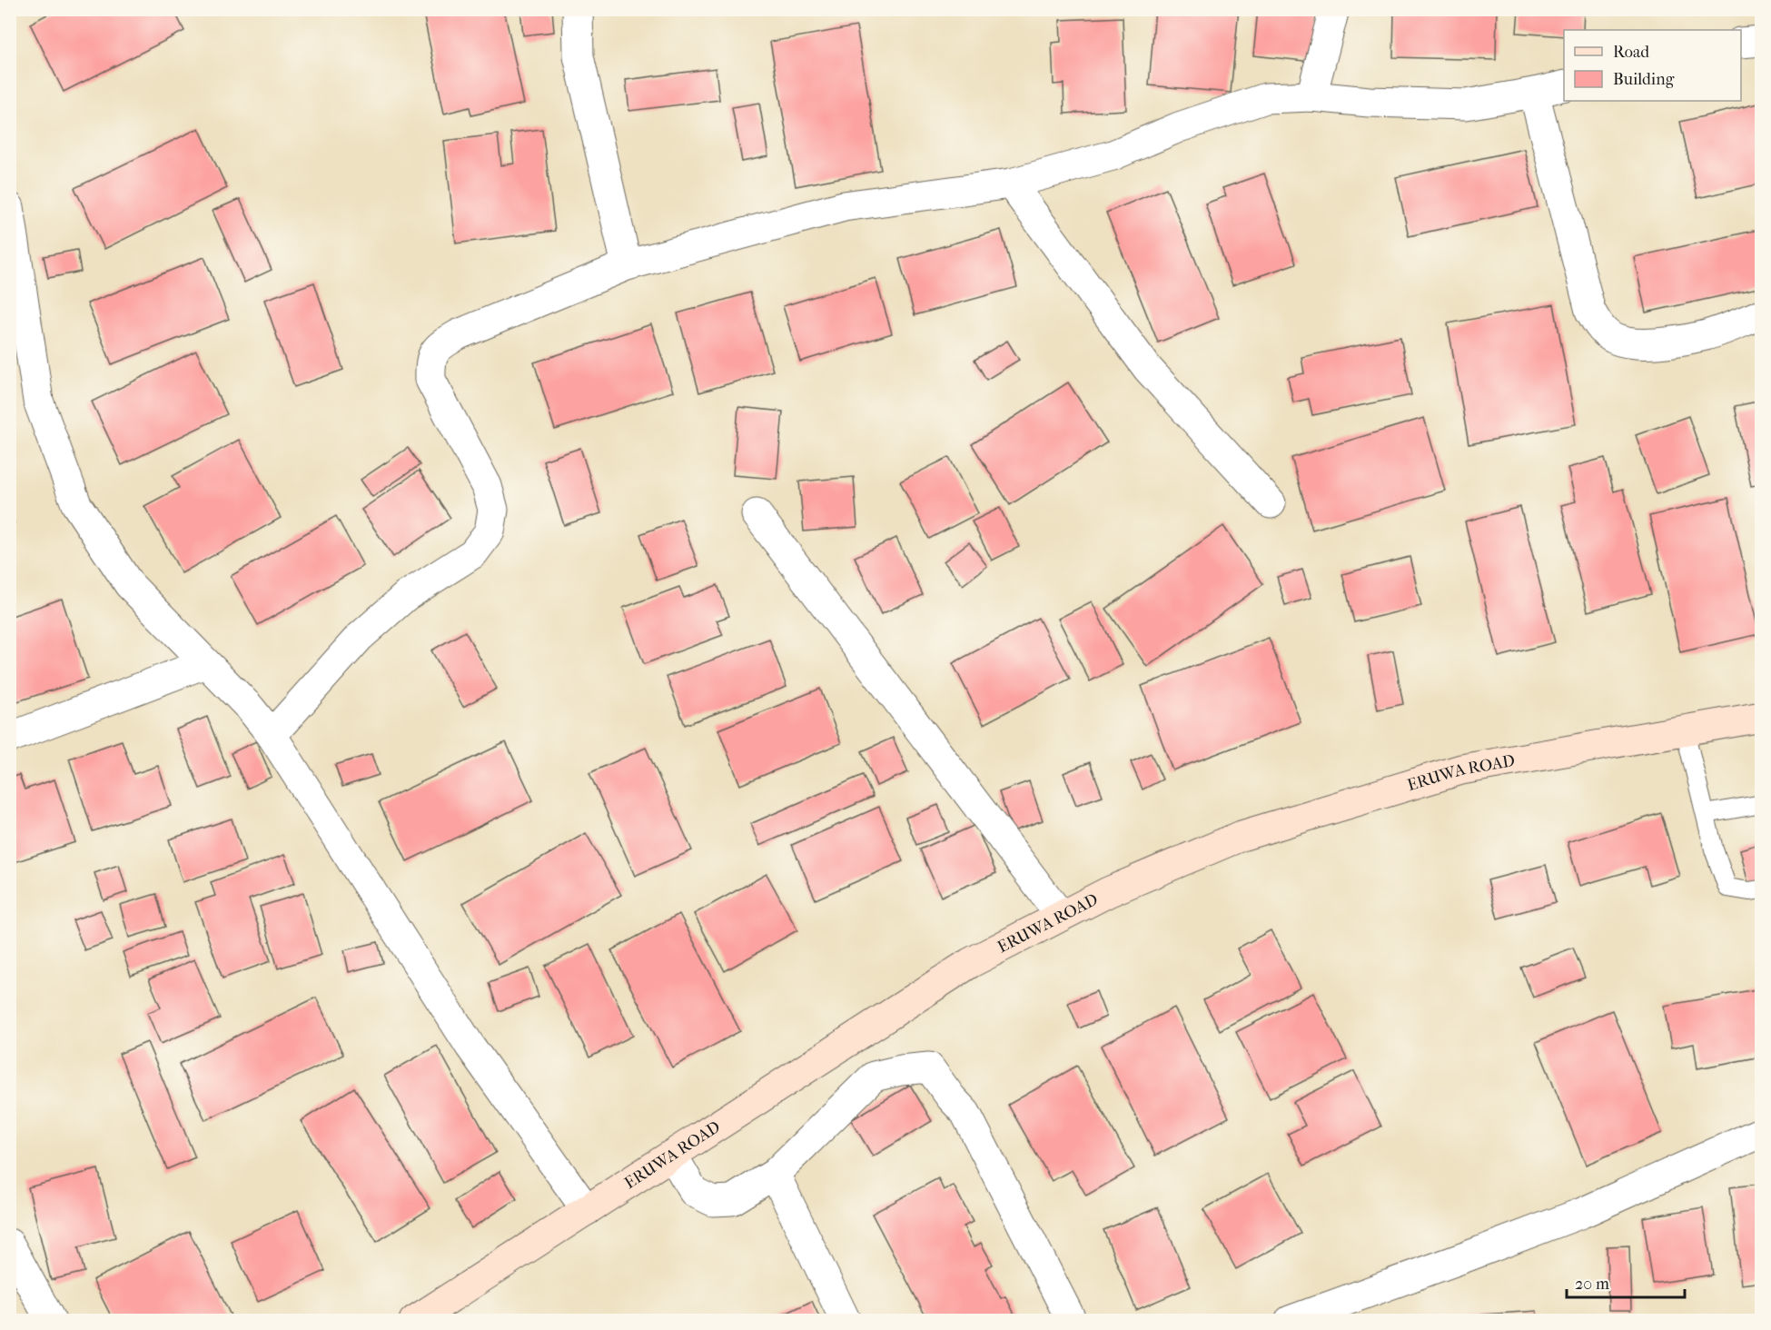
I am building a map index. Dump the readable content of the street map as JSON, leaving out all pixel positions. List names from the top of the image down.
{
  "streets": {
    "main road": ["ERUWA ROAD"]
  },
  "legend": ["Road", "Building"],
  "scale_bar": "20 m"
}
